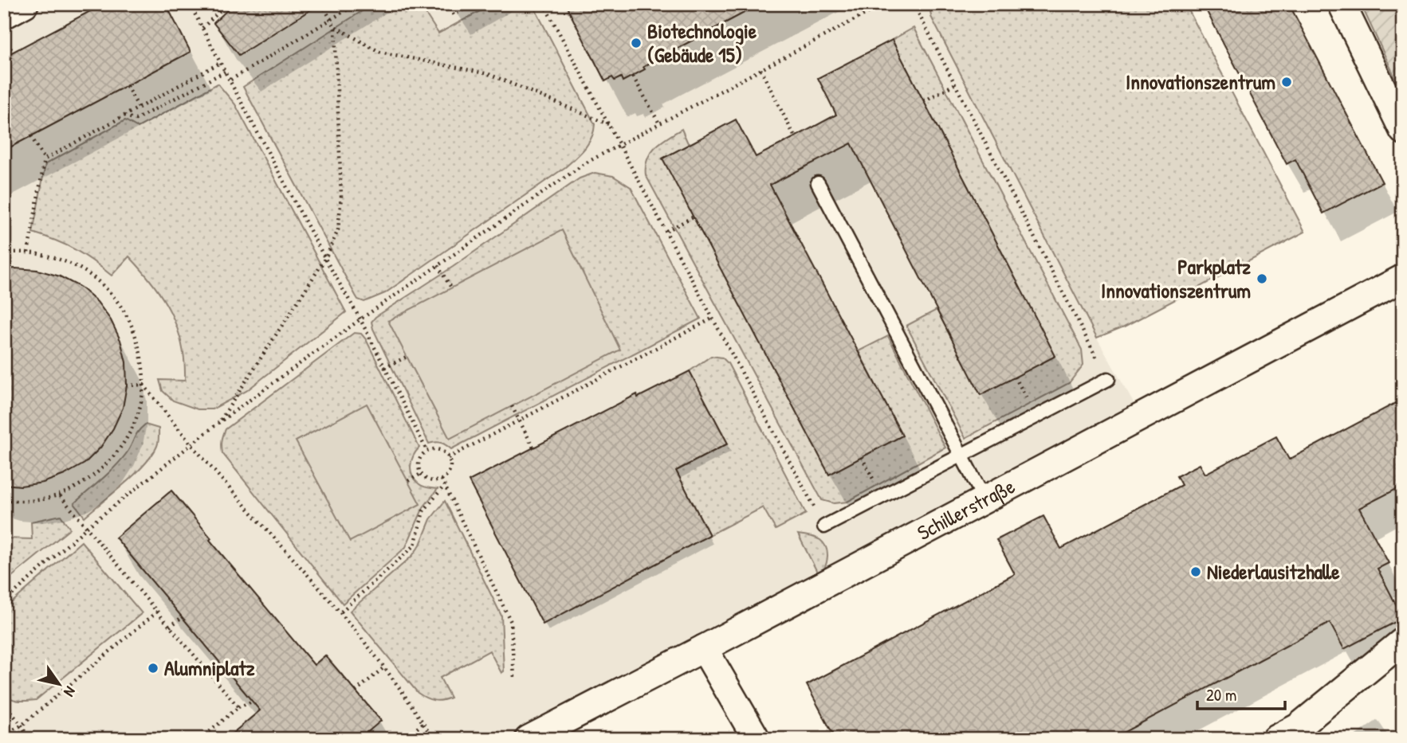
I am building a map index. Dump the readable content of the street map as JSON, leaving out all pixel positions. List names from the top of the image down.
{
  "streets": {
    "street": ["Schillerstraße"]
  },
  "places": [
    "Biotechnologie (Gebäude 15)",
    "Innovationszentrum",
    "Parkplatz Innovationszentrum",
    "Niederlausitzhalle",
    "Alumniplatz"
  ],
  "scale_bar": "20 m",
  "north": "bottom right"
}
